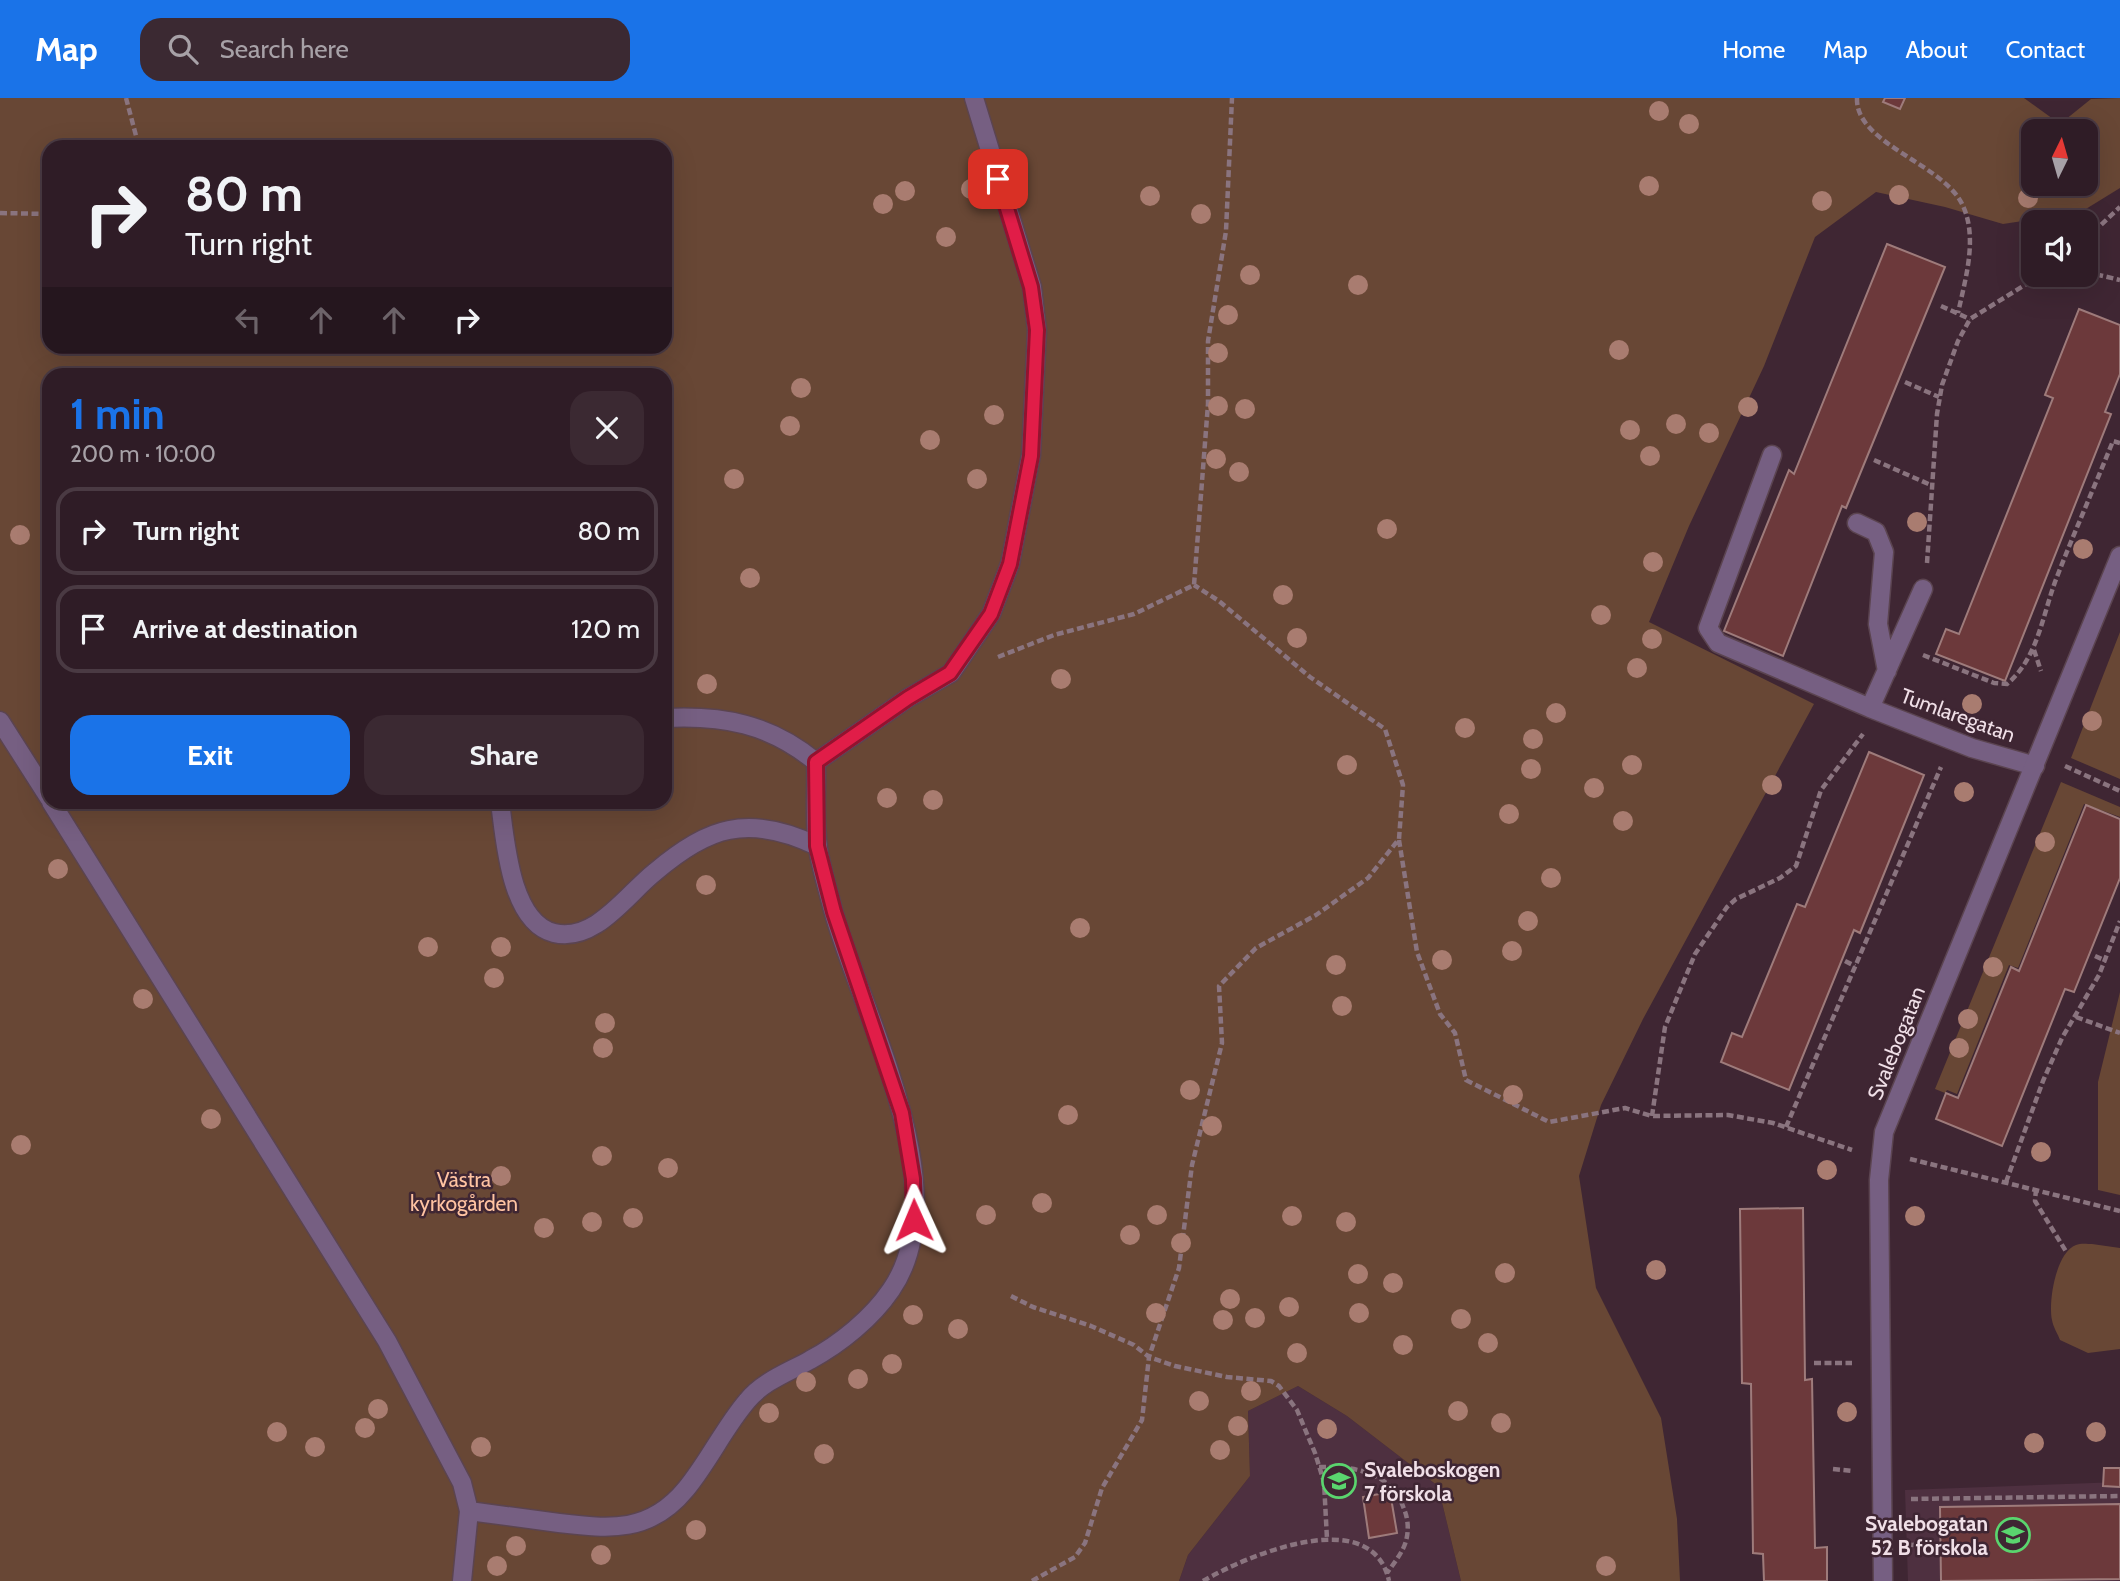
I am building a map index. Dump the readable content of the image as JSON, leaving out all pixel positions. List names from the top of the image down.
{
  "streets": {
    "street": ["Tumlaregatan", "Svalebogatan"]
  },
  "crossings": [
    ["Tumlaregatan", "Svalebogatan"]
  ],
  "parks": ["Västra kyrkogården"],
  "places": {
    "school or university": ["Svaleboskogen 7 förskola", "Svalebogatan 52 B förskola"]
  },
  "north": "top",
  "page": {
    "header": "Map",
    "search": "Search here",
    "nav": [
      "Home",
      "Map",
      "About",
      "Contact"
    ],
    "turn": ["80 m", "Turn right"],
    "heading": ["1 min", "200 m · 10:00"],
    "list": [
      {
        "name": "Turn right",
        "value": "80 m"
      },
      {
        "name": "Arrive at destination",
        "value": "120 m"
      }
    ],
    "buttons": ["Exit", "Share"]
  }
}
